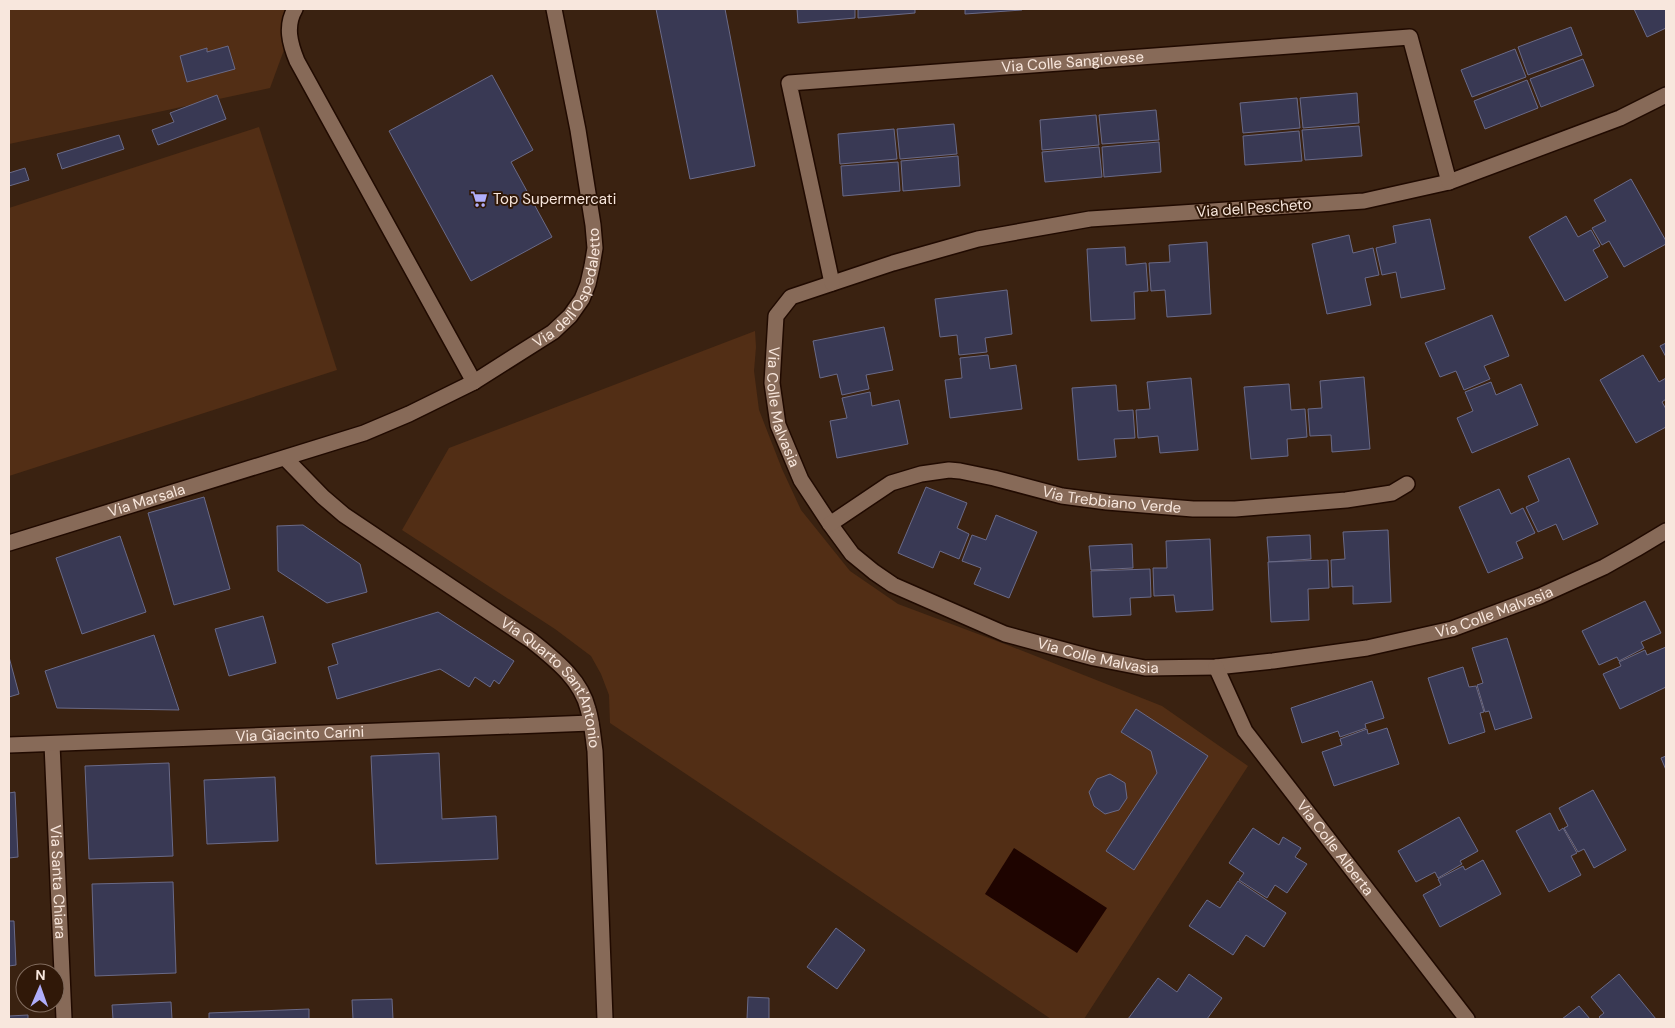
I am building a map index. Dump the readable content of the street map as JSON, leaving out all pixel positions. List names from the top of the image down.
{
  "streets": {
    "street": [
      "Via Colle Sangiovese",
      "Via del Pescheto",
      "Via dell'Ospedaletto",
      "Via Colle Malvasia",
      "Via Trebbiano Verde",
      "Via Marsala",
      "Via Quarto Sant'Antonio",
      "Via Giacinto Carini",
      "Via Colle Alberta",
      "Via Santa Chiara"
    ]
  },
  "crossings": [
    ["Via Colle Sangiovese", "Via del Pescheto"],
    ["Via Colle Sangiovese", "Via Colle Malvasia"],
    ["Via del Pescheto", "Via Colle Malvasia"],
    ["Via dell'Ospedaletto", "Via Marsala"],
    ["Via dell'Ospedaletto", "Via Quarto Sant'Antonio"],
    ["Via Colle Malvasia", "Via Trebbiano Verde"],
    ["Via Colle Malvasia", "Via Colle Alberta"],
    ["Via Marsala", "Via Quarto Sant'Antonio"],
    ["Via Quarto Sant'Antonio", "Via Giacinto Carini"],
    ["Via Giacinto Carini", "Via Santa Chiara"]
  ],
  "places": {
    "supermarket": ["Top Supermercati"]
  },
  "north": "top"
}
